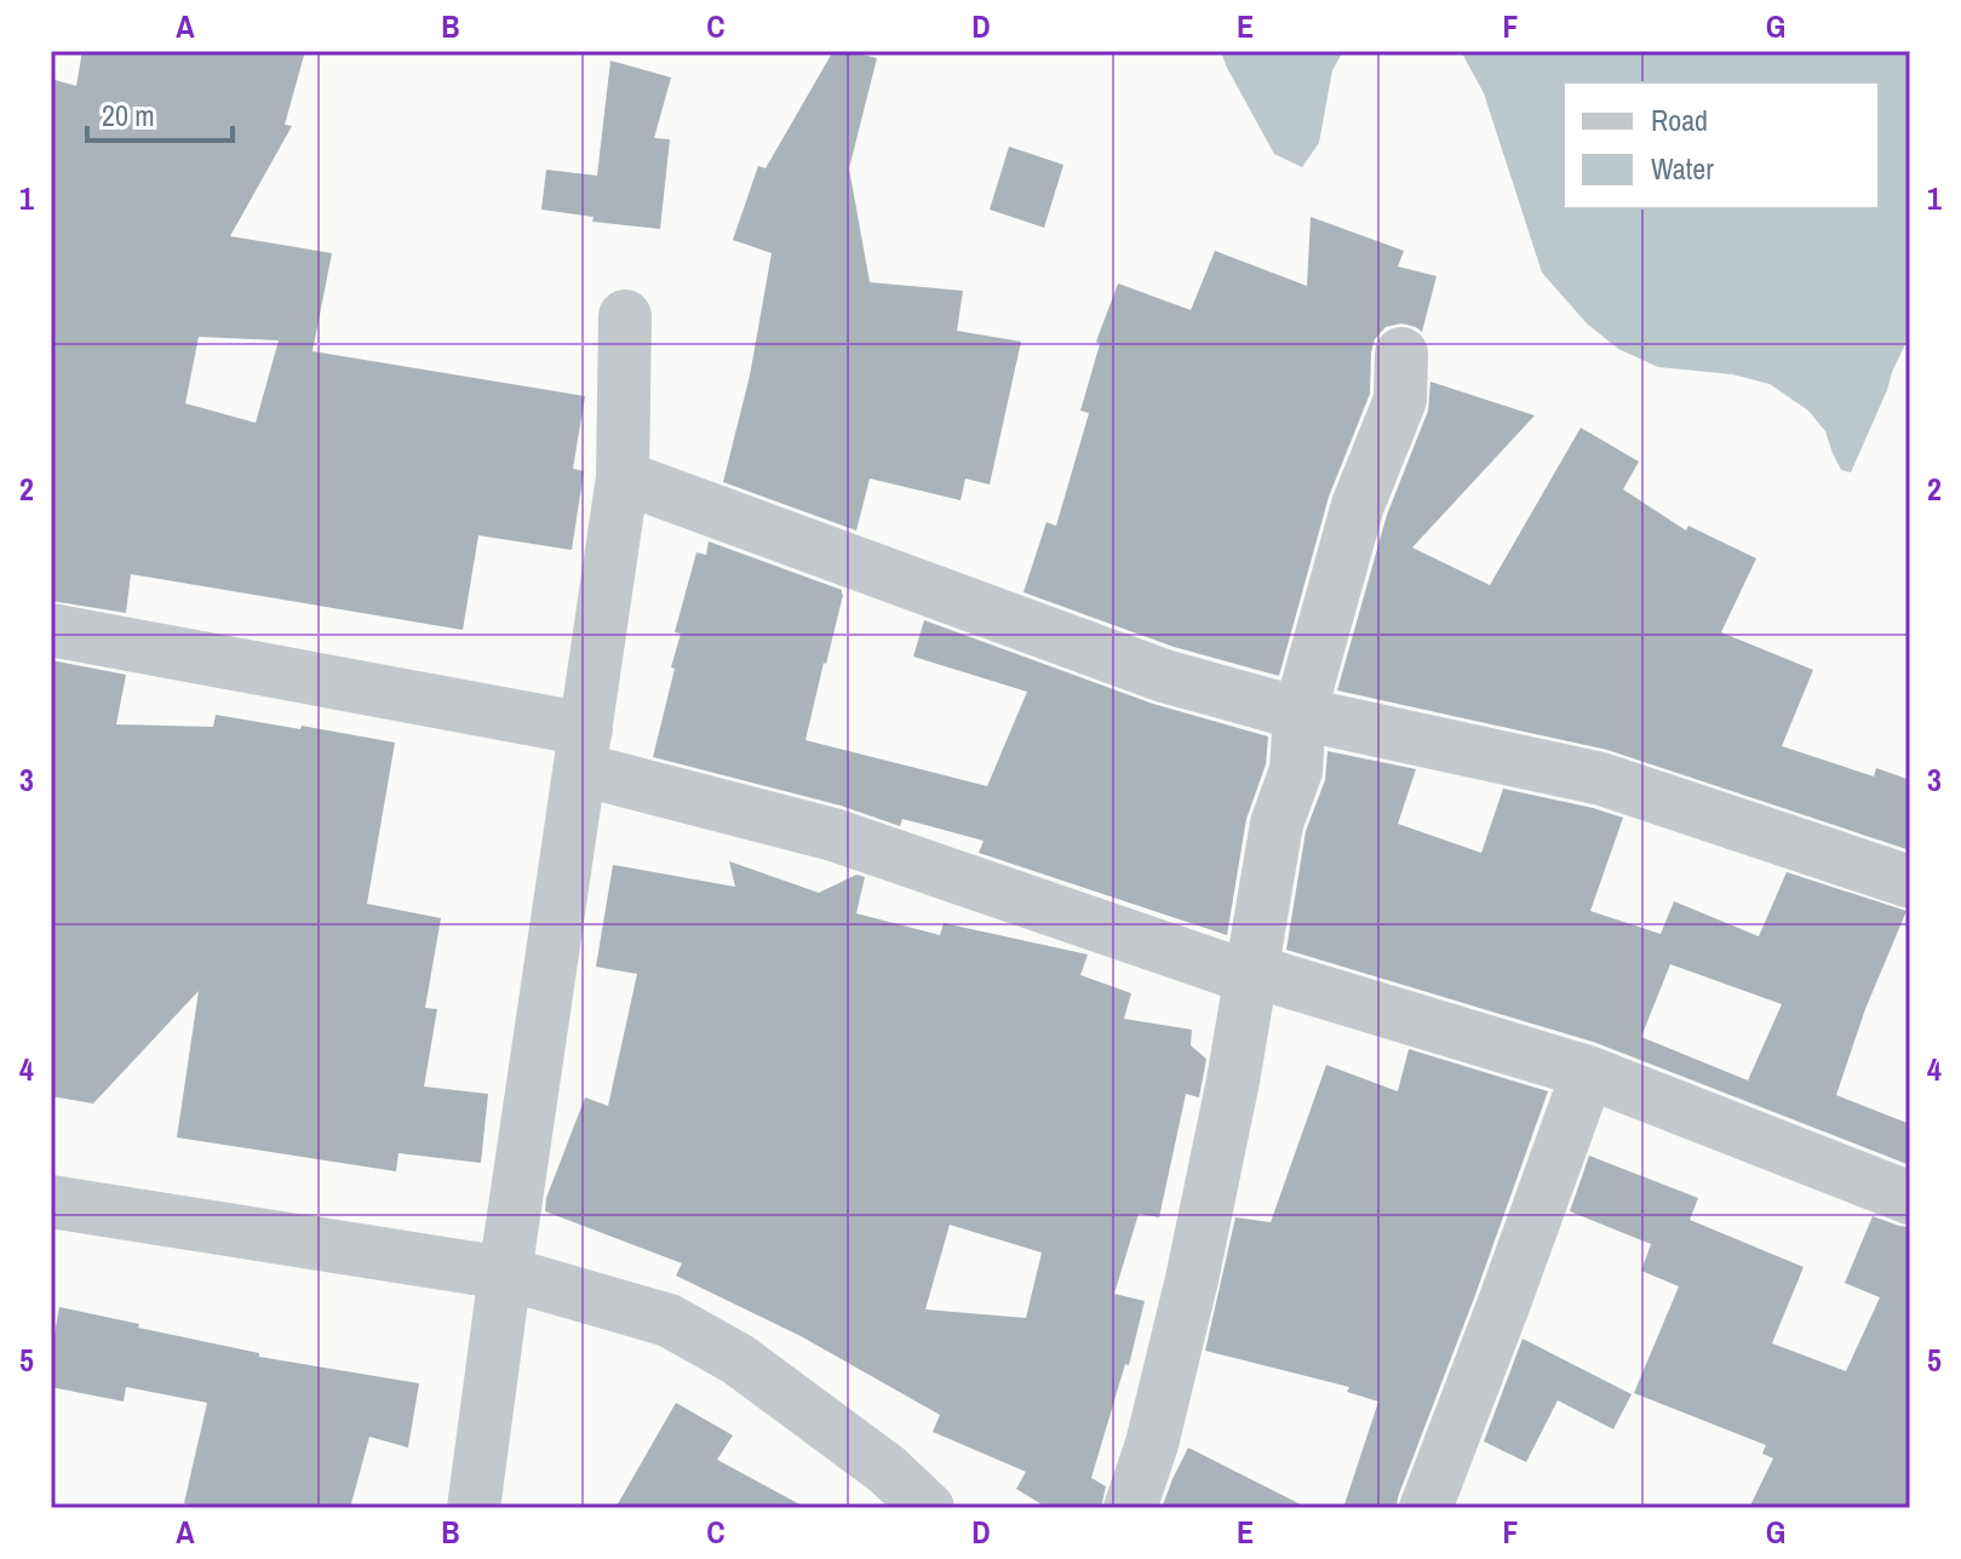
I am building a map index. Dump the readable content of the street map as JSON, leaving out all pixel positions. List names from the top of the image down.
{
  "legend": ["Road", "Water"],
  "scale_bar": "20 m",
  "grid": {
    "columns": [
      "A",
      "B",
      "C",
      "D",
      "E",
      "F",
      "G"
    ],
    "rows": [
      "1",
      "2",
      "3",
      "4",
      "5"
    ]
  }
}
